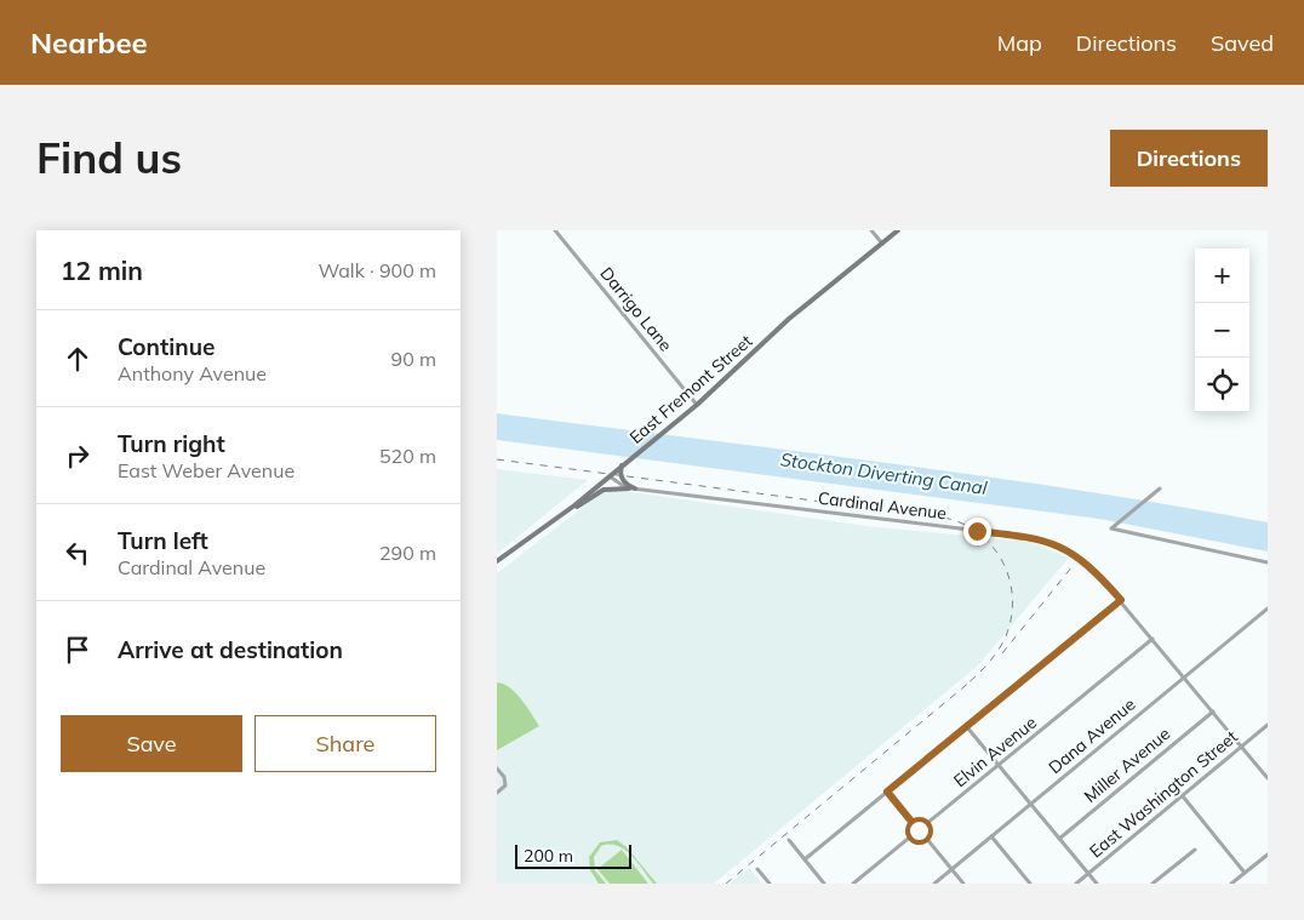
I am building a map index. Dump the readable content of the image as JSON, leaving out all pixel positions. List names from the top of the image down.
{
  "streets": {
    "main road": ["East Fremont Street"],
    "street": [
      "Darrigo Lane",
      "Cardinal Avenue",
      "Dana Avenue",
      "Elvin Avenue",
      "Miller Avenue",
      "East Washington Street"
    ]
  },
  "crossings": [
    ["Darrigo Lane", "East Fremont Street"],
    ["East Fremont Street", "Cardinal Avenue"],
    ["Cardinal Avenue", "Dana Avenue"],
    ["Cardinal Avenue", "Elvin Avenue"],
    ["Cardinal Avenue", "Miller Avenue"],
    ["Cardinal Avenue", "East Washington Street"]
  ],
  "water": ["Stockton Diverting Canal"],
  "scale_bar": "200 m",
  "page": {
    "header": "Nearbee",
    "nav": ["Map", "Directions", "Saved"],
    "buttons": [
      "Directions",
      ["Save", "Share"]
    ],
    "title": "Find us",
    "heading": ["12 min", "Walk · 900 m"],
    "map_buttons": ["+", "−"],
    "list": [
      ["Continue", "Anthony Avenue", "90 m"],
      ["Turn right", "East Weber Avenue", "520 m"],
      ["Turn left", "Cardinal Avenue", "290 m"],
      "Arrive at destination"
    ],
    "scale": "200 m"
  }
}
